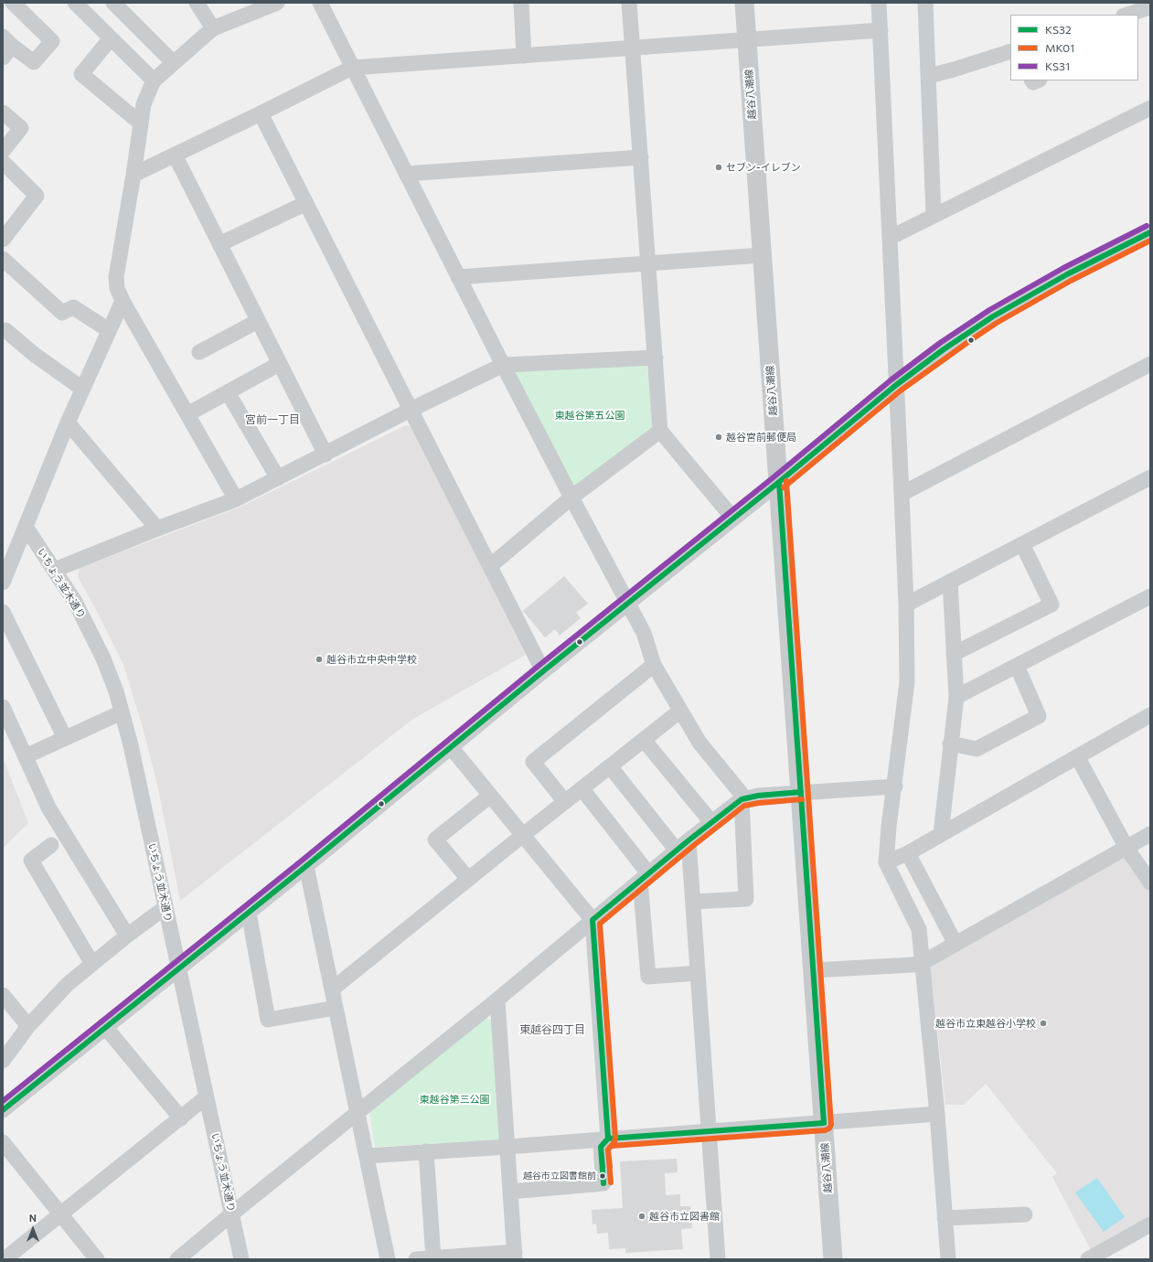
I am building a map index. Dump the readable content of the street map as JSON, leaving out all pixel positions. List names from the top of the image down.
{
  "streets": {
    "main road": ["越谷八潮線"],
    "street": ["いちょう並木通り"]
  },
  "districts": ["宮前一丁目", "東越谷四丁目"],
  "parks": ["東越谷第五公園", "東越谷第三公園"],
  "places": [
    "セブン-イレブン",
    "越谷宮前郵便局",
    "越谷市立中央中学校",
    "越谷市立東越谷小学校",
    "越谷市立図書館前",
    "越谷市立図書館"
  ],
  "lines": ["transit line KS31", "transit line KS32", "transit line MK01"],
  "legend": ["KS32", "MK01", "KS31"],
  "north": "top"
}
